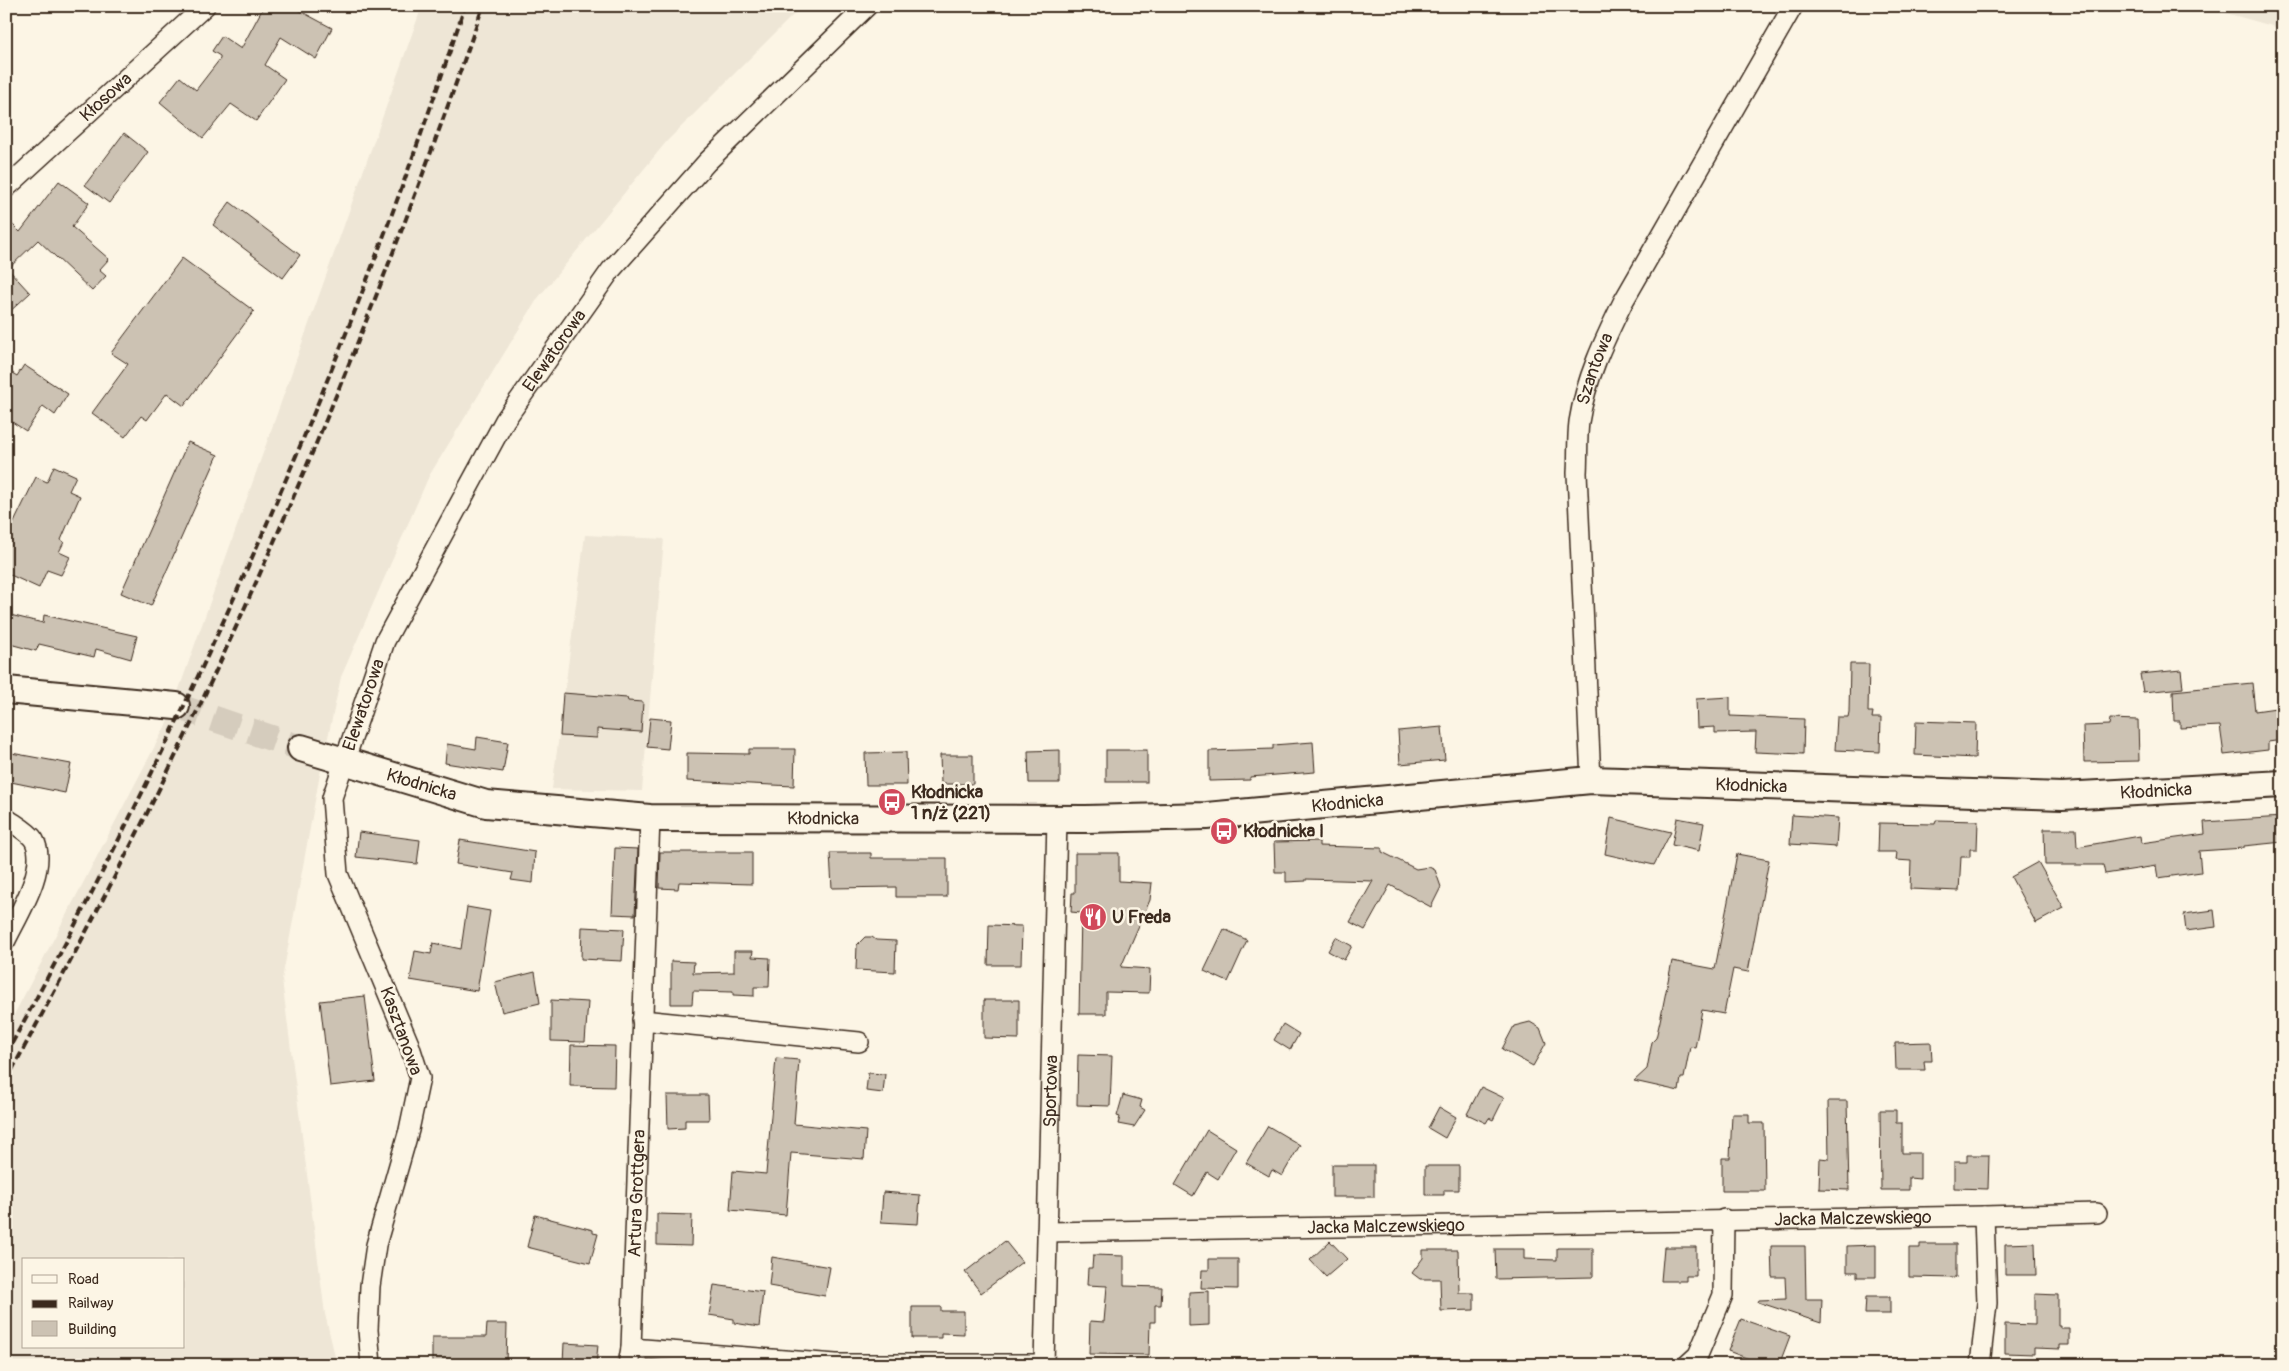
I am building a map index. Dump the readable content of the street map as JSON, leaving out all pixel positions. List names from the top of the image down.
{
  "streets": {
    "main road": ["Kłodnicka"],
    "street": [
      "Kłosowa",
      "Elewatorowa",
      "Szantowa",
      "Kasztanowa",
      "Sportowa",
      "Artura Grottgera",
      "Jacka Malczewskiego"
    ]
  },
  "crossings": [
    ["Elewatorowa", "Kłodnicka"],
    ["Elewatorowa", "Kasztanowa"],
    ["Szantowa", "Kłodnicka"],
    ["Kłodnicka", "Kasztanowa"],
    ["Kłodnicka", "Sportowa"],
    ["Kłodnicka", "Artura Grottgera"],
    ["Sportowa", "Jacka Malczewskiego"]
  ],
  "places": {
    "bus stop": ["Kłodnicka 1 n/ż (221)", "Kłodnicka I"],
    "restaurant": ["U Freda"]
  },
  "legend": ["Road", "Railway", "Building"]
}
